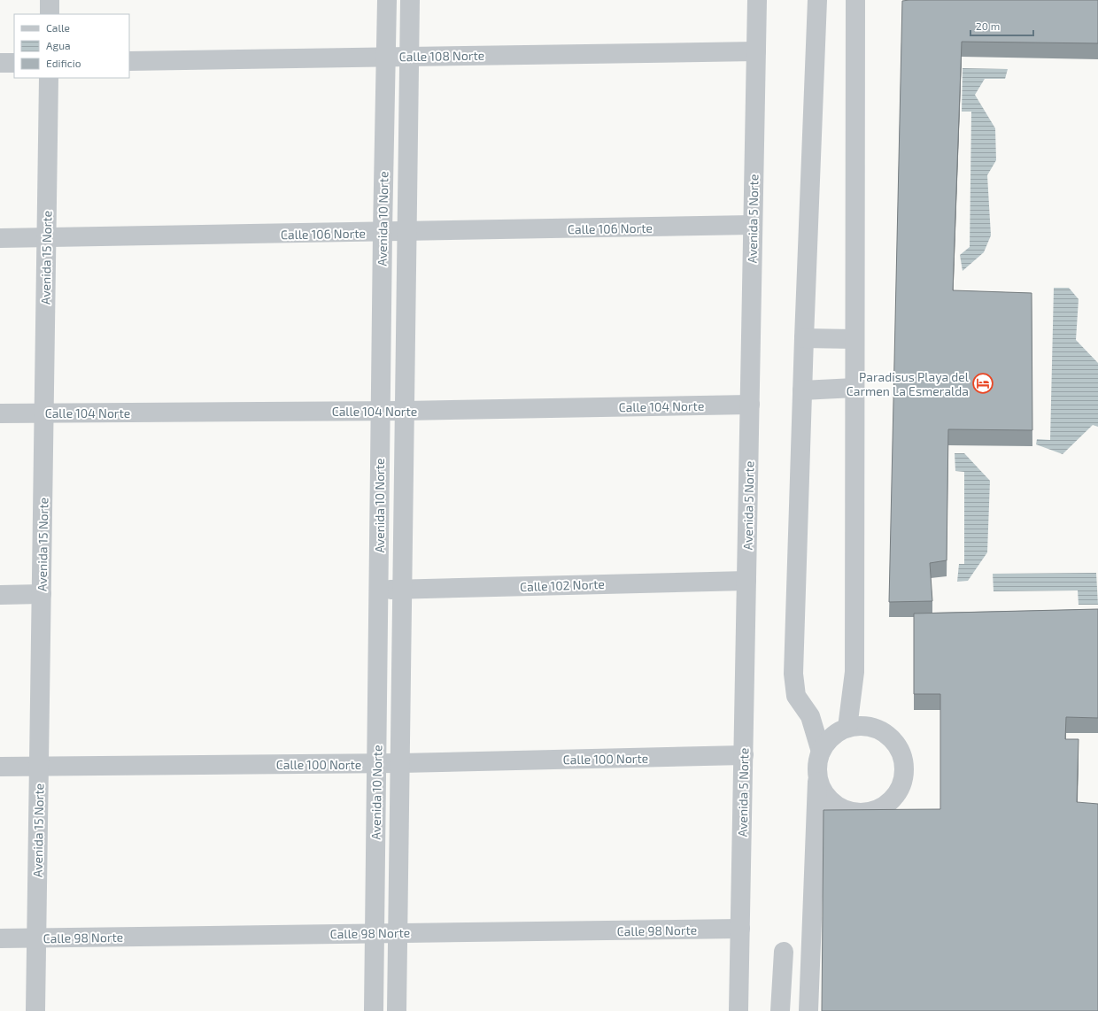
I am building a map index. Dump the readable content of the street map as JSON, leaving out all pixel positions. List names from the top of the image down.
{
  "streets": {
    "street": [
      "Calle 108 Norte",
      "Avenida 10 Norte",
      "Avenida 5 Norte",
      "Calle 106 Norte",
      "Avenida 15 Norte",
      "Calle 104 Norte",
      "Calle 102 Norte",
      "Calle 100 Norte",
      "Calle 98 Norte"
    ]
  },
  "crossings": [
    ["Calle 108 Norte", "Avenida 10 Norte"],
    ["Calle 108 Norte", "Avenida 5 Norte"],
    ["Avenida 10 Norte", "Calle 106 Norte"],
    ["Avenida 10 Norte", "Calle 104 Norte"],
    ["Avenida 10 Norte", "Calle 102 Norte"],
    ["Avenida 10 Norte", "Calle 100 Norte"],
    ["Avenida 10 Norte", "Calle 98 Norte"],
    ["Avenida 5 Norte", "Calle 106 Norte"],
    ["Avenida 5 Norte", "Calle 104 Norte"],
    ["Avenida 5 Norte", "Calle 102 Norte"],
    ["Avenida 5 Norte", "Calle 100 Norte"],
    ["Avenida 5 Norte", "Calle 98 Norte"],
    ["Calle 106 Norte", "Avenida 15 Norte"],
    ["Avenida 15 Norte", "Calle 104 Norte"],
    ["Avenida 15 Norte", "Calle 100 Norte"],
    ["Avenida 15 Norte", "Calle 98 Norte"]
  ],
  "places": {
    "hotel": ["Paradisus Playa del Carmen La Esmeralda"]
  },
  "legend": ["Calle", "Agua", "Edificio"],
  "scale_bar": "20 m"
}
